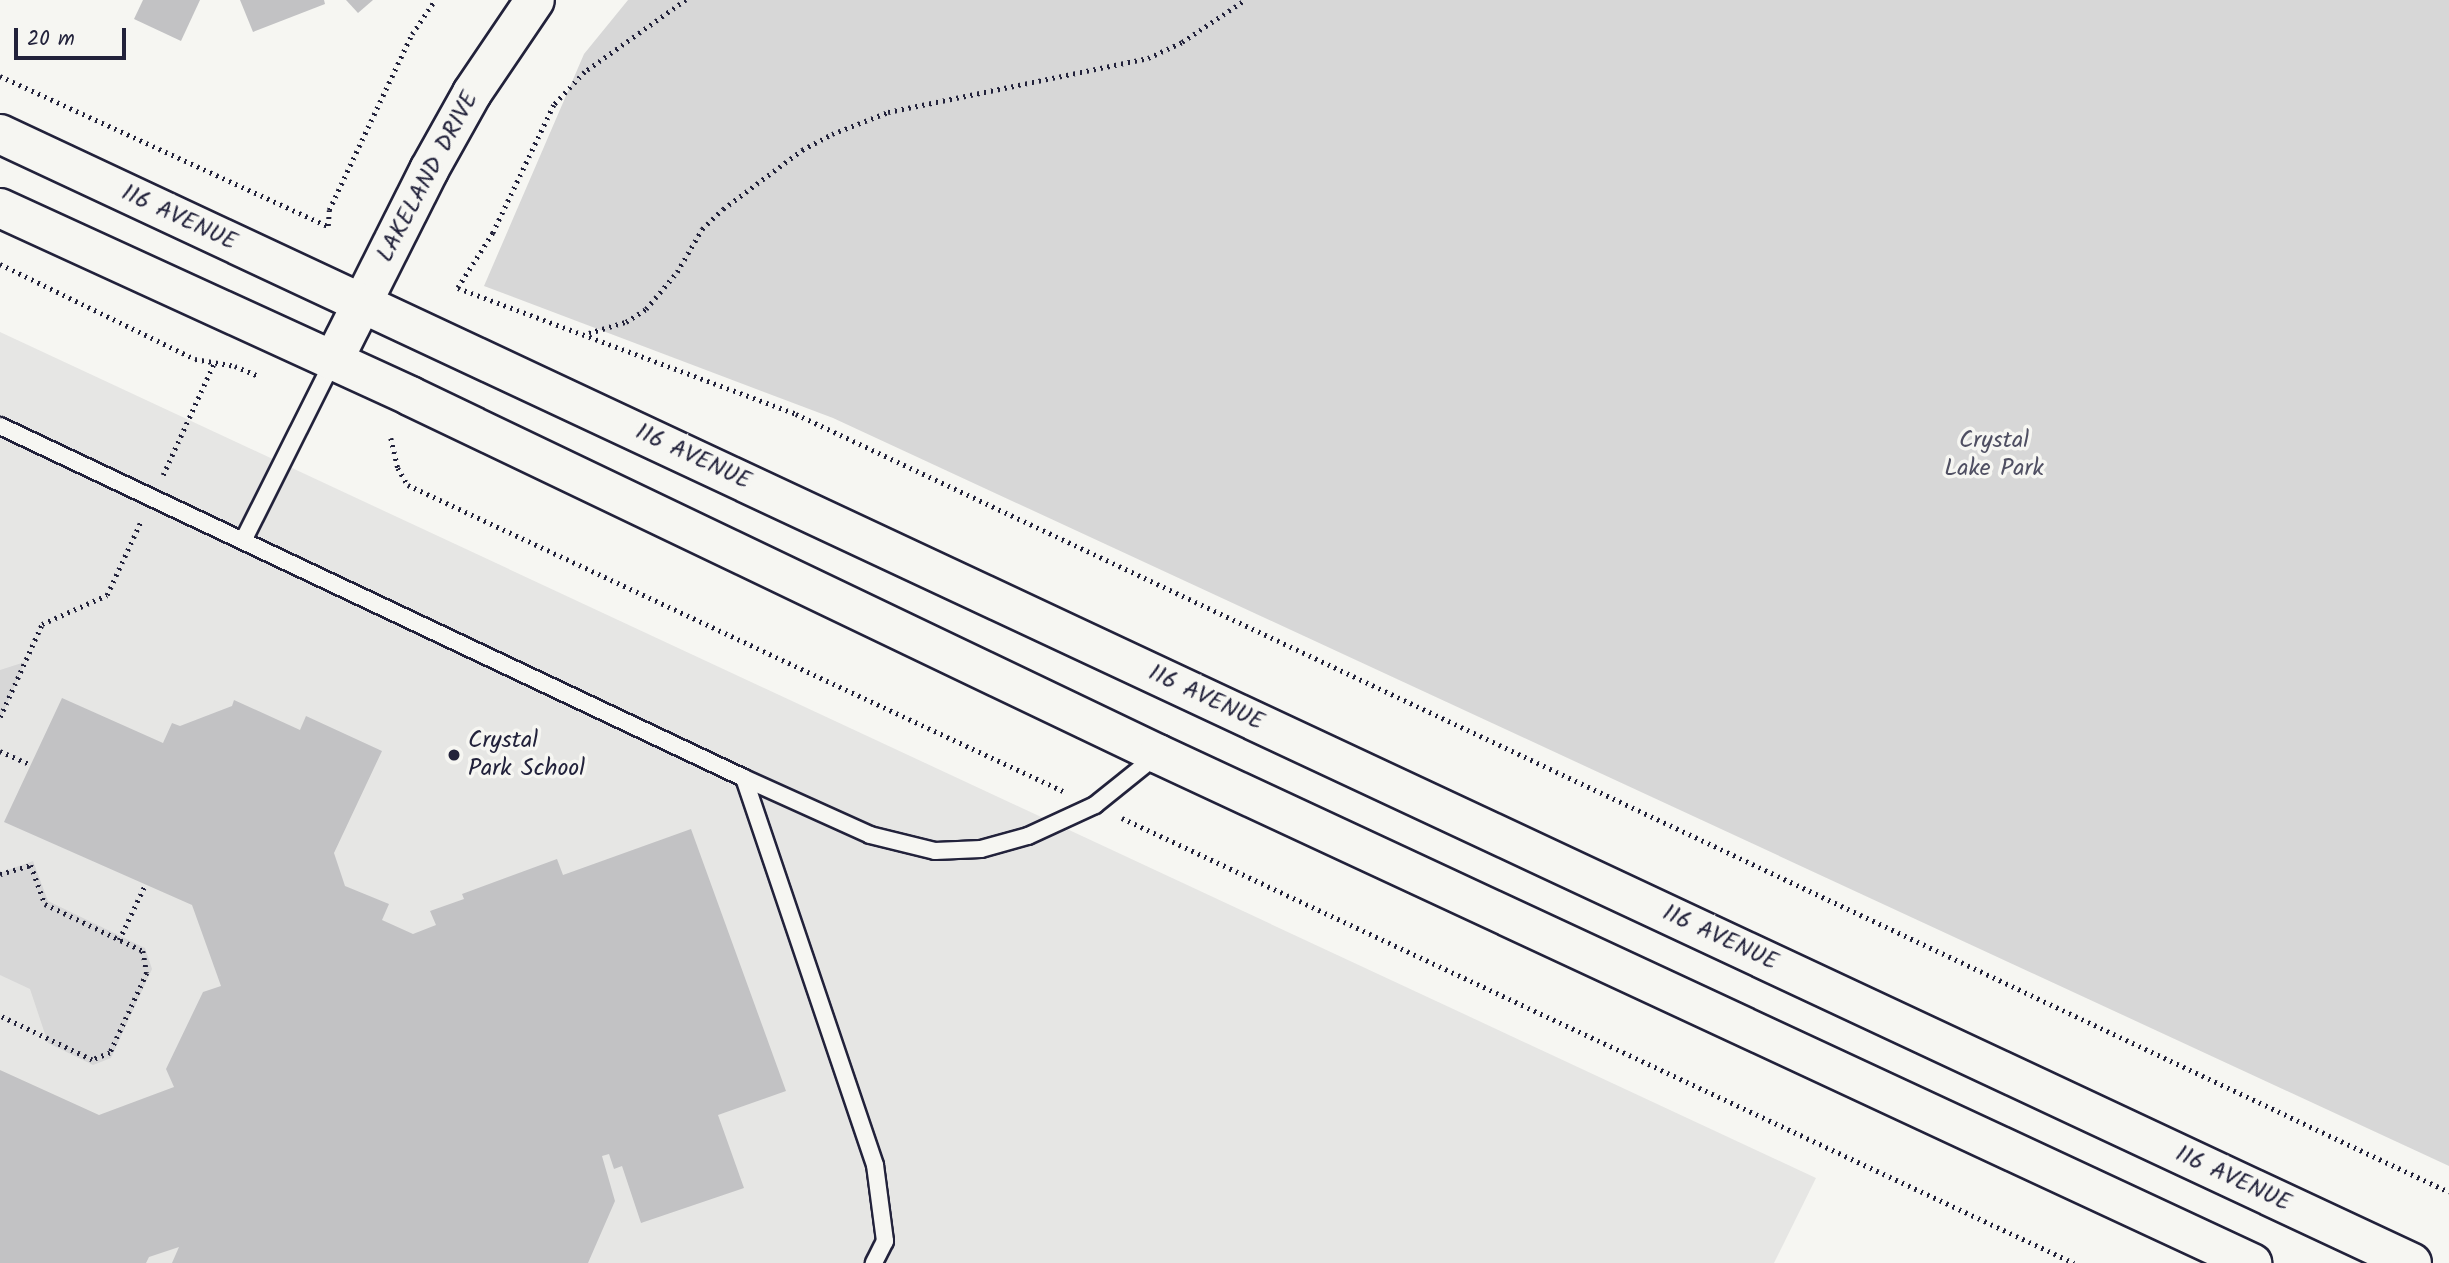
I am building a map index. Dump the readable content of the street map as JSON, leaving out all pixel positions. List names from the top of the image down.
{
  "streets": {
    "main road": ["LAKELAND DRIVE", "116 AVENUE"]
  },
  "crossings": [
    ["LAKELAND DRIVE", "116 AVENUE"]
  ],
  "parks": ["Crystal Lake Park"],
  "places": ["Crystal Park School"],
  "scale_bar": "20 m"
}
